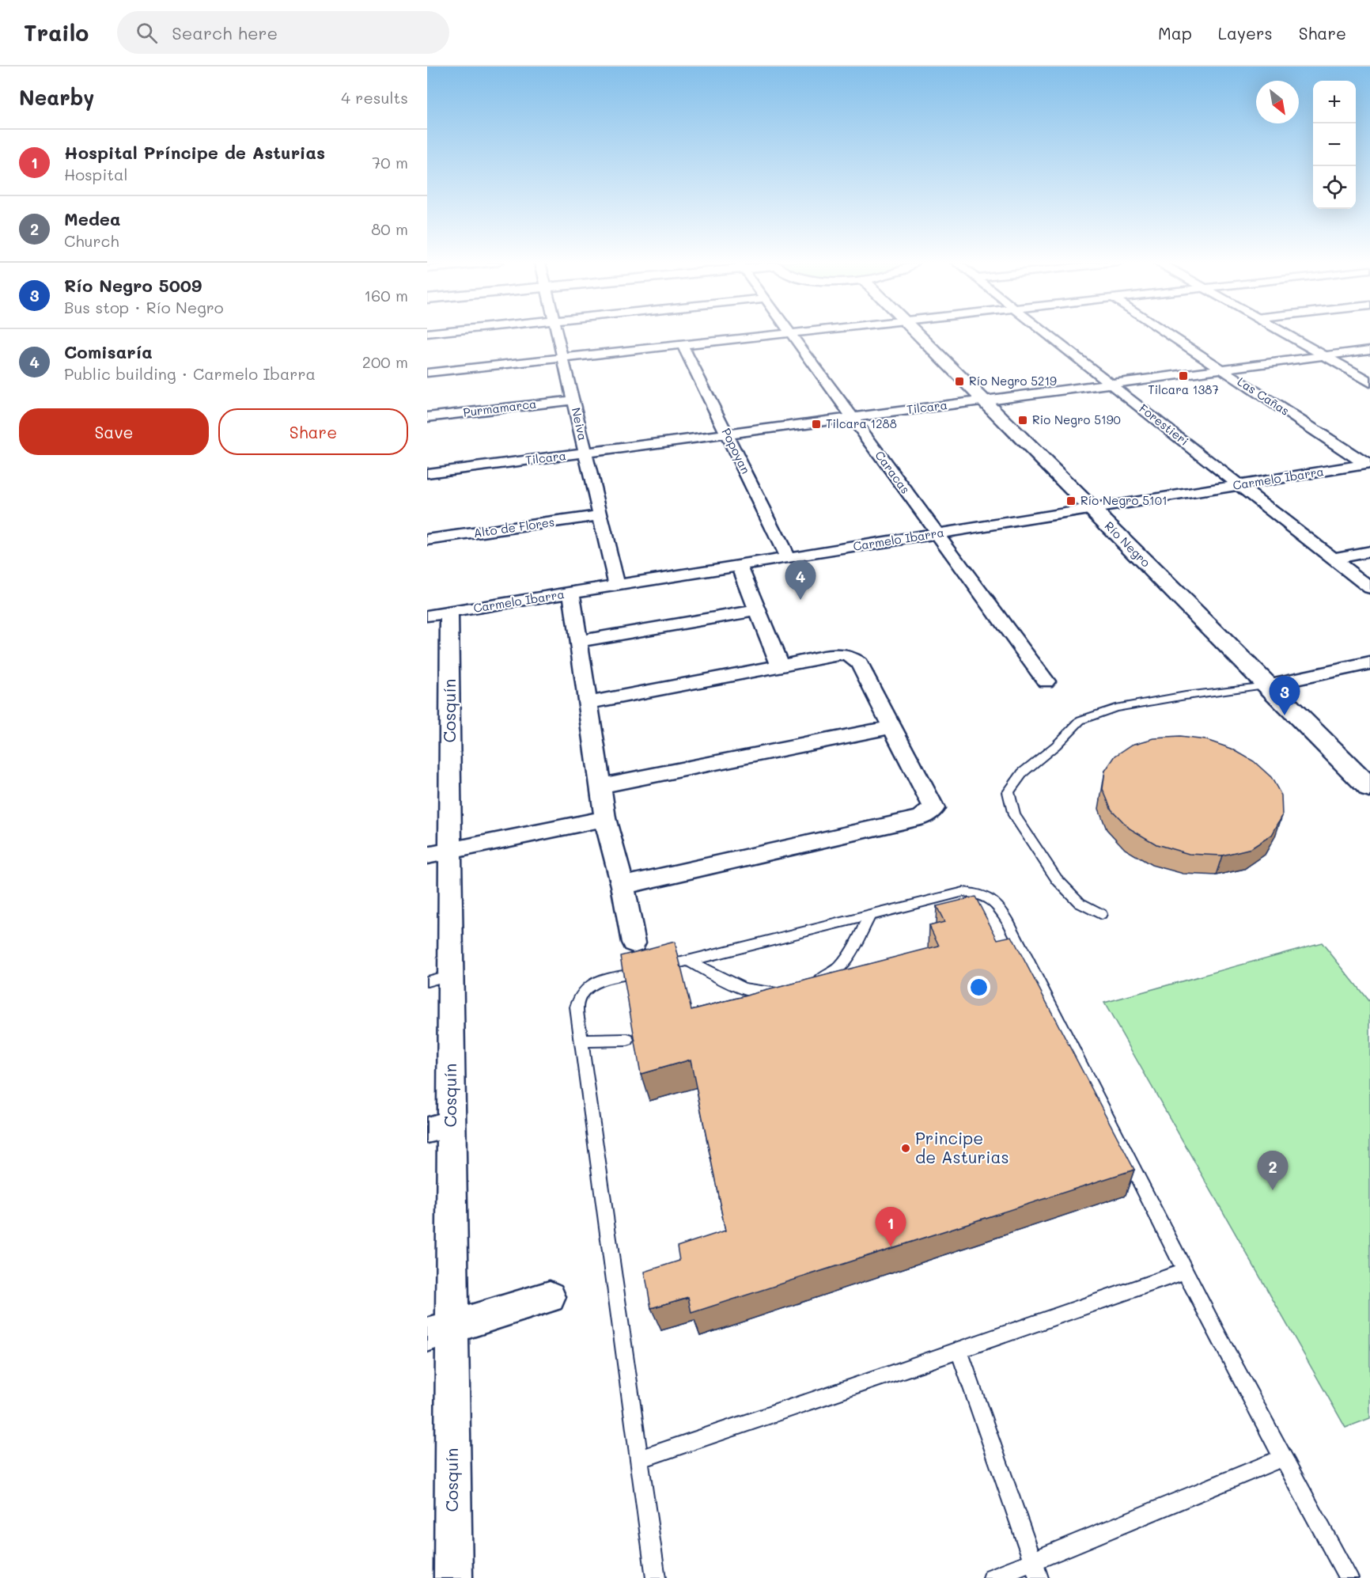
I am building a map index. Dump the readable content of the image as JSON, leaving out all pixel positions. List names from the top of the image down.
{
  "streets": {
    "main road": ["Río Negro"],
    "street": [
      "Las Cañas",
      "Tilcara",
      "Purmamarca",
      "Neiva",
      "Forestieri",
      "Popoyan",
      "Caracas",
      "Carmelo Ibarra",
      "Alto de Flores",
      "Cosquín"
    ]
  },
  "crossings": [
    ["Las Cañas", "Tilcara"],
    ["Las Cañas", "Carmelo Ibarra"],
    ["Tilcara", "Neiva"],
    ["Tilcara", "Forestieri"],
    ["Tilcara", "Popoyan"],
    ["Tilcara", "Caracas"],
    ["Tilcara", "Río Negro"],
    ["Purmamarca", "Neiva"],
    ["Neiva", "Carmelo Ibarra"],
    ["Neiva", "Alto de Flores"],
    ["Forestieri", "Carmelo Ibarra"],
    ["Popoyan", "Carmelo Ibarra"],
    ["Caracas", "Carmelo Ibarra"],
    ["Carmelo Ibarra", "Río Negro"],
    ["Carmelo Ibarra", "Cosquín"]
  ],
  "places": {
    "transit": [
      "Tilcara 1387",
      "Río Negro 5219",
      "Rio Negro 5190",
      "Tilcara 1288",
      "Río Negro 5101"
    ],
    "other": ["Principe de Asturias"]
  },
  "north": "bottom right",
  "page": {
    "header": "Trailo",
    "search": "Search here",
    "nav": ["Map", "Layers", "Share"],
    "heading": ["Nearby", "4 results"],
    "map_buttons": ["+", "−"],
    "list": [
      {
        "mark": "1",
        "name": "Hospital Príncipe de Asturias",
        "note": "Hospital",
        "value": "70 m"
      },
      {
        "mark": "2",
        "name": "Medea",
        "note": "Church",
        "value": "80 m"
      },
      {
        "mark": "3",
        "name": "Río Negro 5009",
        "note": "Bus stop · Río Negro",
        "value": "160 m"
      },
      {
        "mark": "4",
        "name": "Comisaría",
        "note": "Public building · Carmelo Ibarra",
        "value": "200 m"
      }
    ],
    "buttons": ["Save", "Share"],
    "pins": [
      "4",
      "3",
      "2",
      "1"
    ]
  }
}
